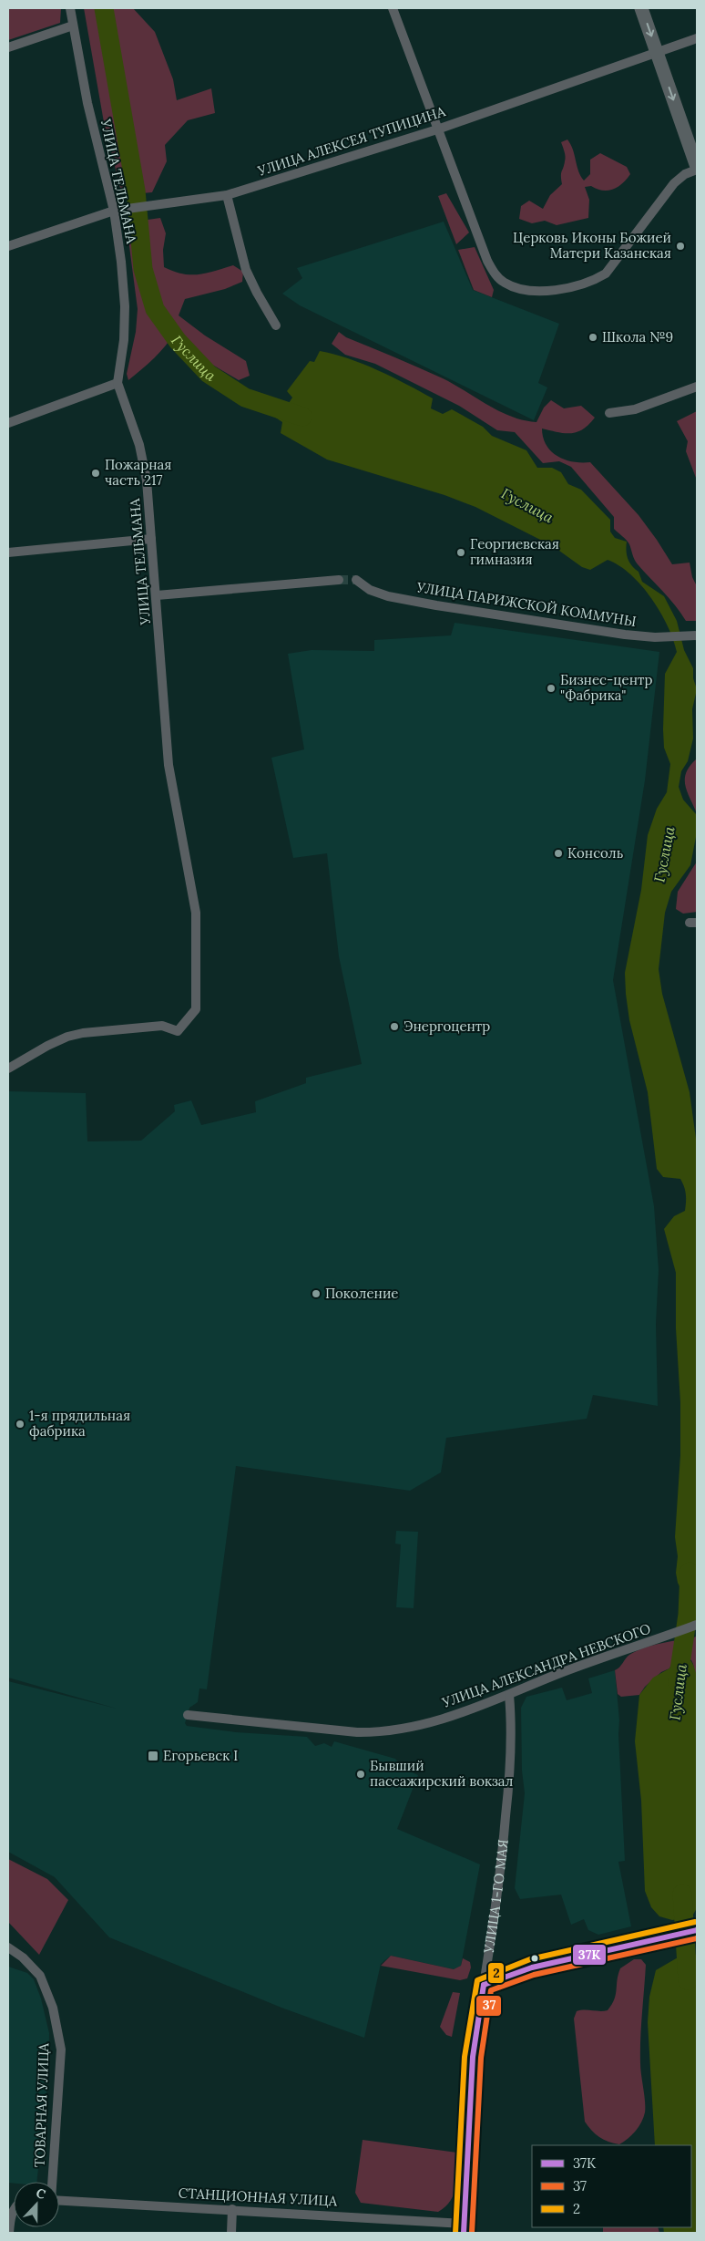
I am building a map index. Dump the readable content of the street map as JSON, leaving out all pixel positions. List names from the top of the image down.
{
  "streets": {
    "main road": ["УЛИЦА 1-ГО МАЯ"],
    "street": [
      "УЛИЦА АЛЕКСЕЯ ТУПИЦИНА",
      "УЛИЦА ТЕЛЬМАНА",
      "УЛИЦА ПАРИЖСКОЙ КОММУНЫ",
      "УЛИЦА АЛЕКСАНДРА НЕВСКОГО",
      "ТОВАРНАЯ УЛИЦА",
      "СТАНЦИОННАЯ УЛИЦА"
    ]
  },
  "crossings": [
    ["УЛИЦА АЛЕКСЕЯ ТУПИЦИНА", "УЛИЦА ТЕЛЬМАНА"],
    ["УЛИЦА АЛЕКСАНДРА НЕВСКОГО", "УЛИЦА 1-ГО МАЯ"],
    ["УЛИЦА 1-ГО МАЯ", "СТАНЦИОННАЯ УЛИЦА"]
  ],
  "water": ["Гуслица"],
  "places": {
    "other": [
      "Церковь Иконы Божией Матери Казанская",
      "Школа №9",
      "Пожарная часть 217",
      "Георгиевская гимназия",
      "Бизнес-центр \"Фабрика\"",
      "Консоль",
      "Энергоцентр",
      "Поколение",
      "1-я прядильная фабрика",
      "Бывший пассажирский вокзал"
    ],
    "transit": ["Егорьевск I"]
  },
  "lines": ["transit line 2", "transit line 37К", "transit line 37"],
  "legend": ["37К", "37", "2"],
  "north": "top"
}
